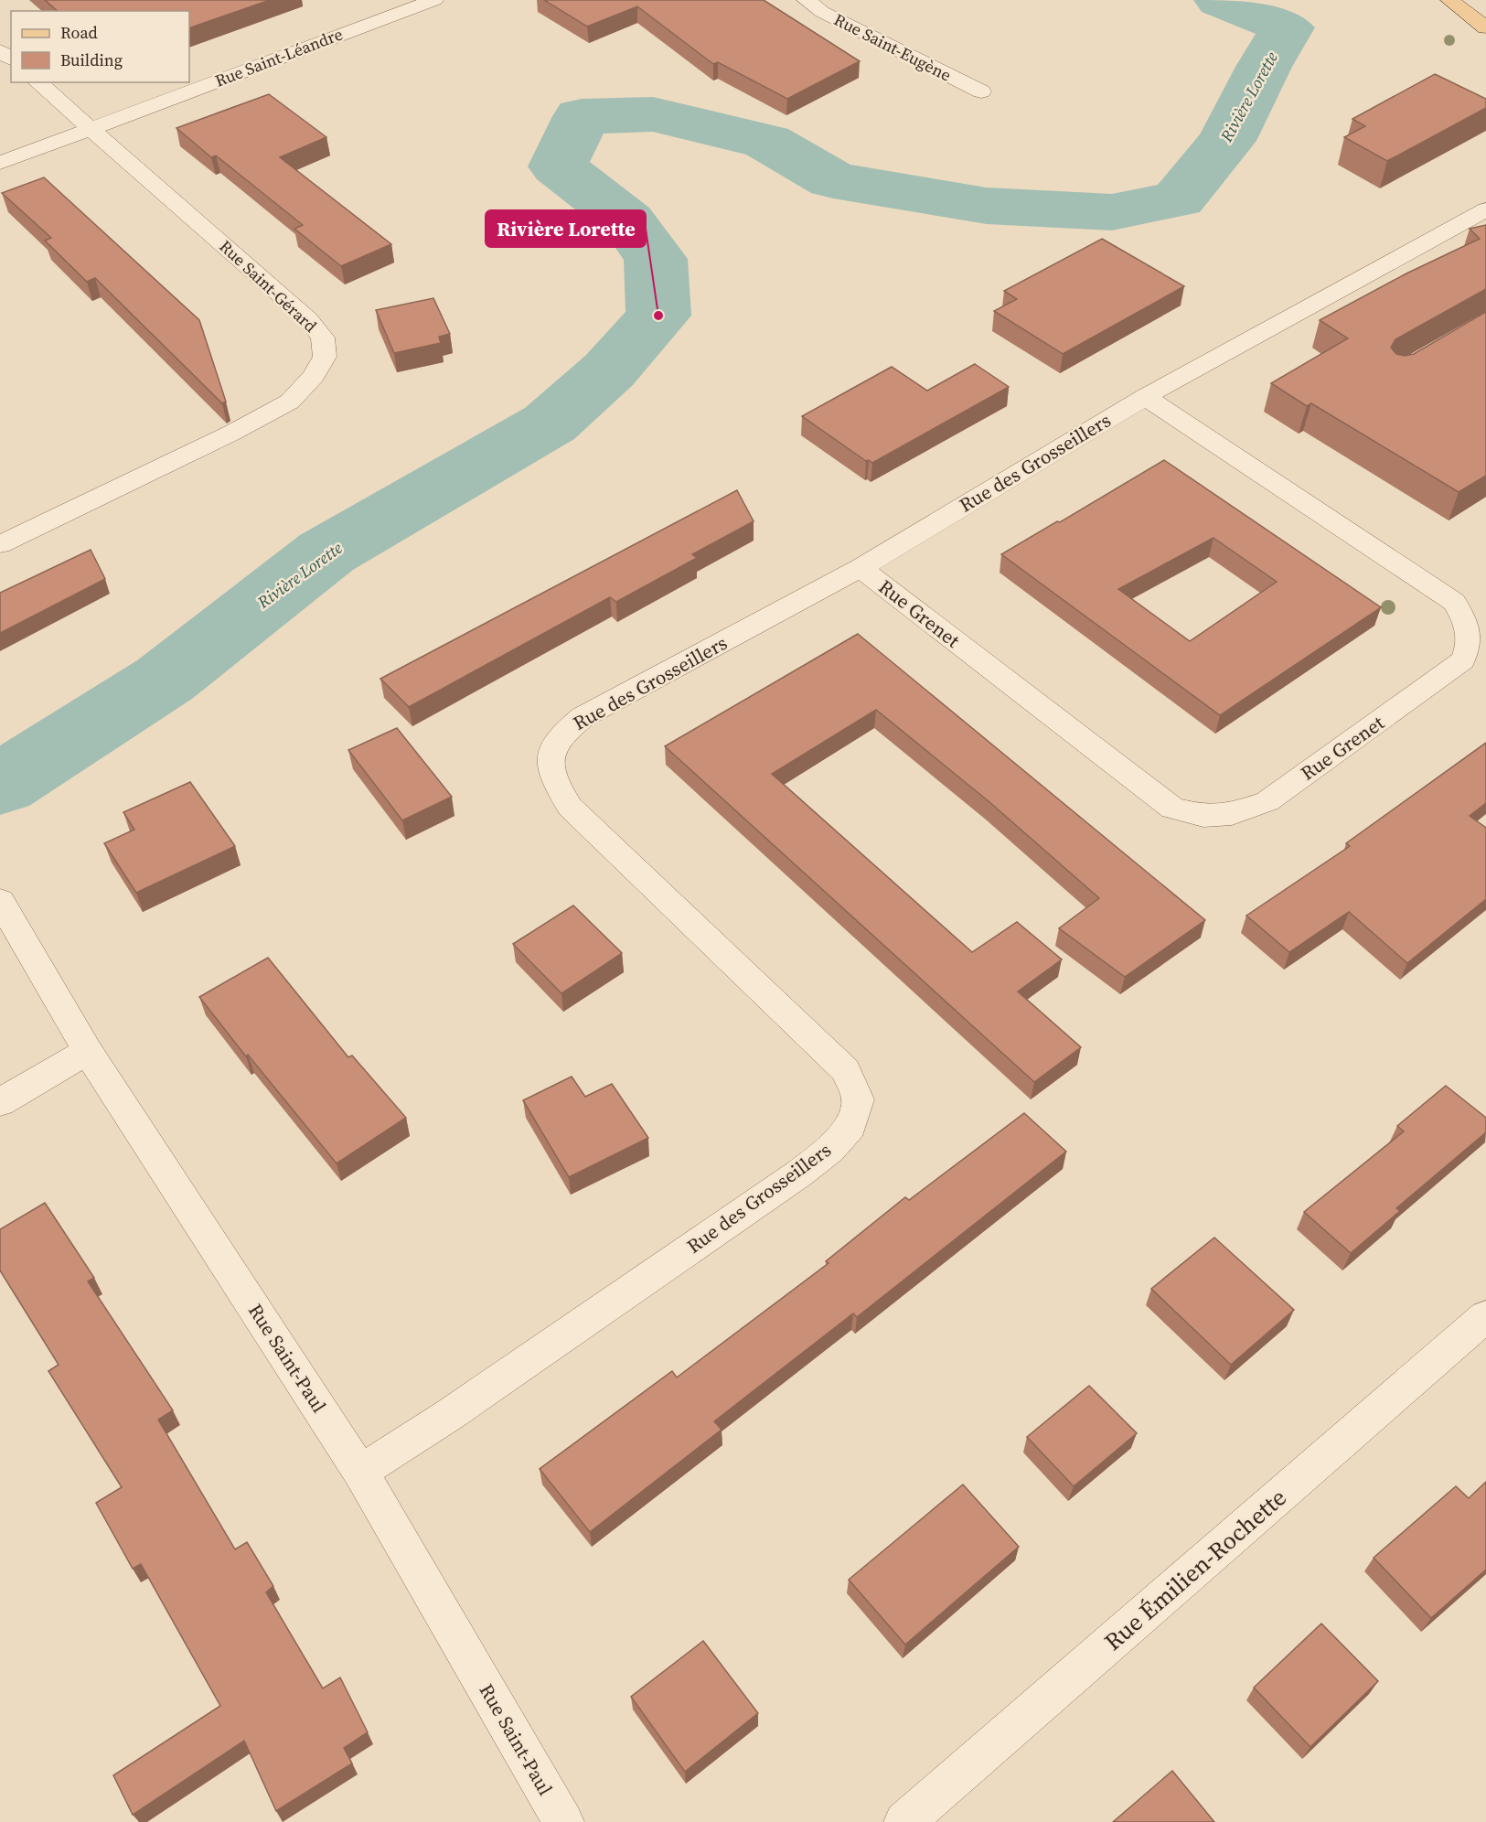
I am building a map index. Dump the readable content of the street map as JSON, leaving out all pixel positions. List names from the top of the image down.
{
  "streets": {
    "street": [
      "Rue Saint-Eugène",
      "Rue Saint-Léandre",
      "Rue Saint-Gérard",
      "Rue des Grosseillers",
      "Rue Grenet",
      "Rue Saint-Paul",
      "Rue Émilien-Rochette"
    ]
  },
  "crossings": [
    ["Rue Saint-Léandre", "Rue Saint-Gérard"],
    ["Rue des Grosseillers", "Rue Grenet"],
    ["Rue des Grosseillers", "Rue Saint-Paul"]
  ],
  "water": ["Rivière Lorette"],
  "places": ["Rivière Lorette"],
  "legend": ["Road", "Building"]
}
